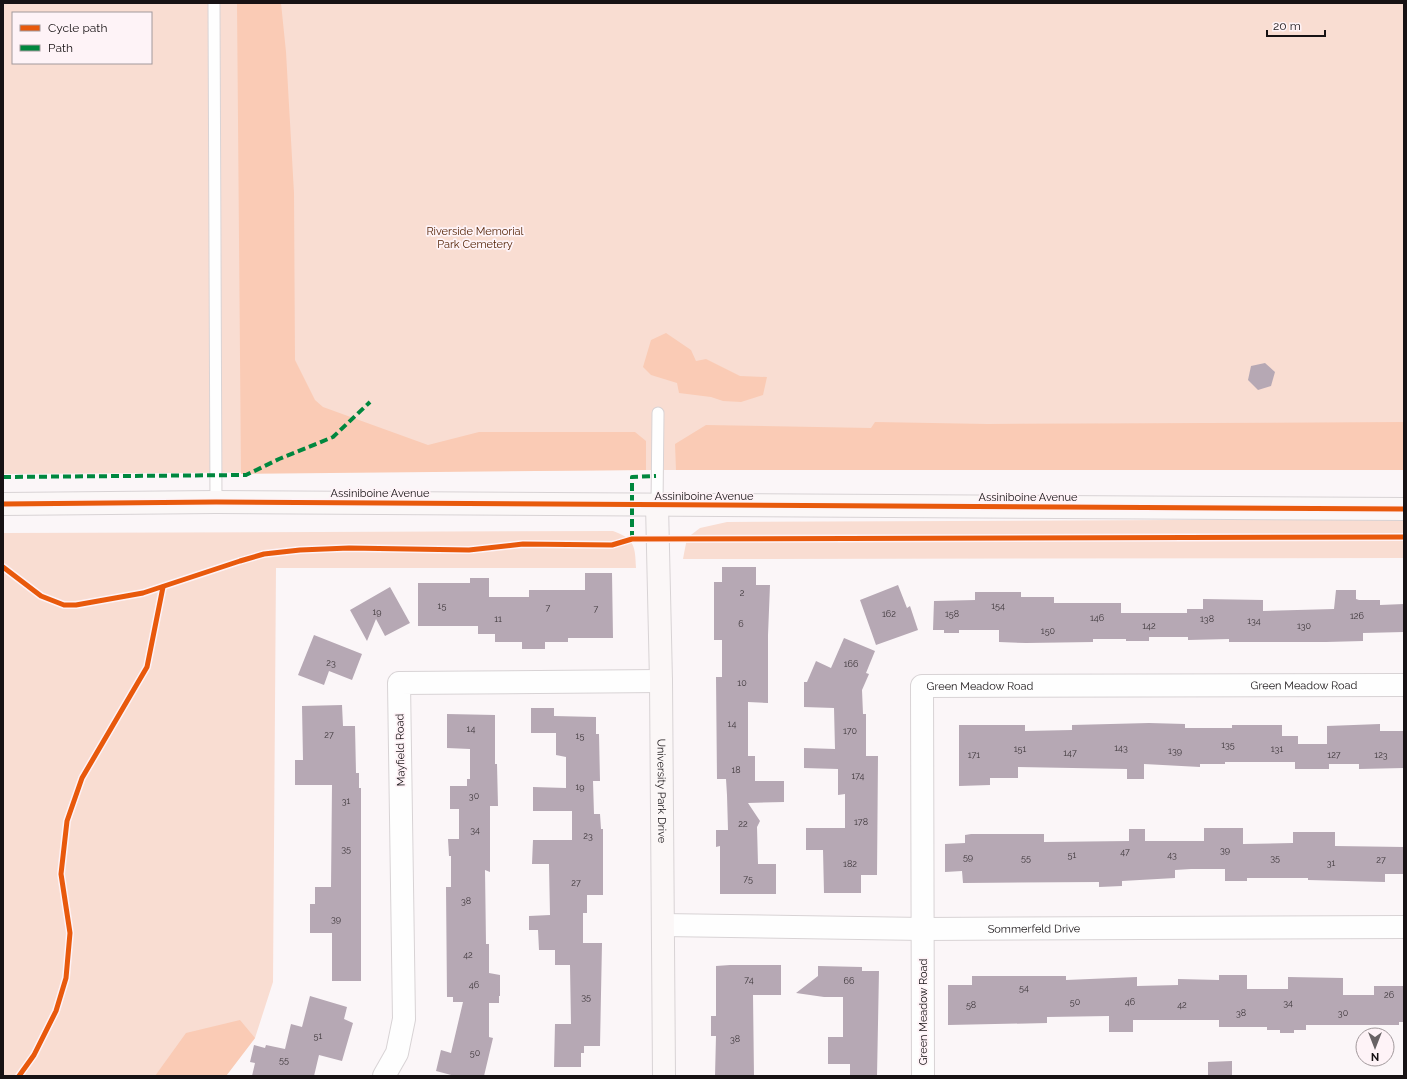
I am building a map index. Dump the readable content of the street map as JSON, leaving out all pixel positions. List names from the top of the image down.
{
  "streets": {
    "street": [
      "Assiniboine Avenue",
      "Green Meadow Road",
      "Mayfield Road",
      "University Park Drive",
      "Sommerfeld Drive"
    ]
  },
  "crossings": [
    ["Assiniboine Avenue", "University Park Drive"],
    ["Green Meadow Road", "Sommerfeld Drive"],
    ["Mayfield Road", "University Park Drive"],
    ["University Park Drive", "Sommerfeld Drive"]
  ],
  "parks": ["Riverside Memorial Park Cemetery"],
  "house_numbers": [
    "2",
    "15",
    "154",
    "7",
    "7",
    "19",
    "162",
    "158",
    "126",
    "146",
    "11",
    "138",
    "134",
    "6",
    "142",
    "130",
    "150",
    "23",
    "166",
    "10",
    "14",
    "14",
    "170",
    "27",
    "15",
    "135",
    "143",
    "151",
    "131",
    "139",
    "147",
    "171",
    "127",
    "123",
    "18",
    "174",
    "19",
    "30",
    "31",
    "178",
    "22",
    "34",
    "23",
    "35",
    "39",
    "47",
    "51",
    "43",
    "59",
    "55",
    "35",
    "27",
    "31",
    "182",
    "75",
    "27",
    "38",
    "39",
    "42",
    "74",
    "66",
    "46",
    "54",
    "26",
    "35",
    "50",
    "46",
    "34",
    "58",
    "42",
    "38",
    "30",
    "51",
    "38",
    "50",
    "55"
  ],
  "legend": ["Cycle path", "Path"],
  "scale_bar": "20 m",
  "north": "bottom"
}
